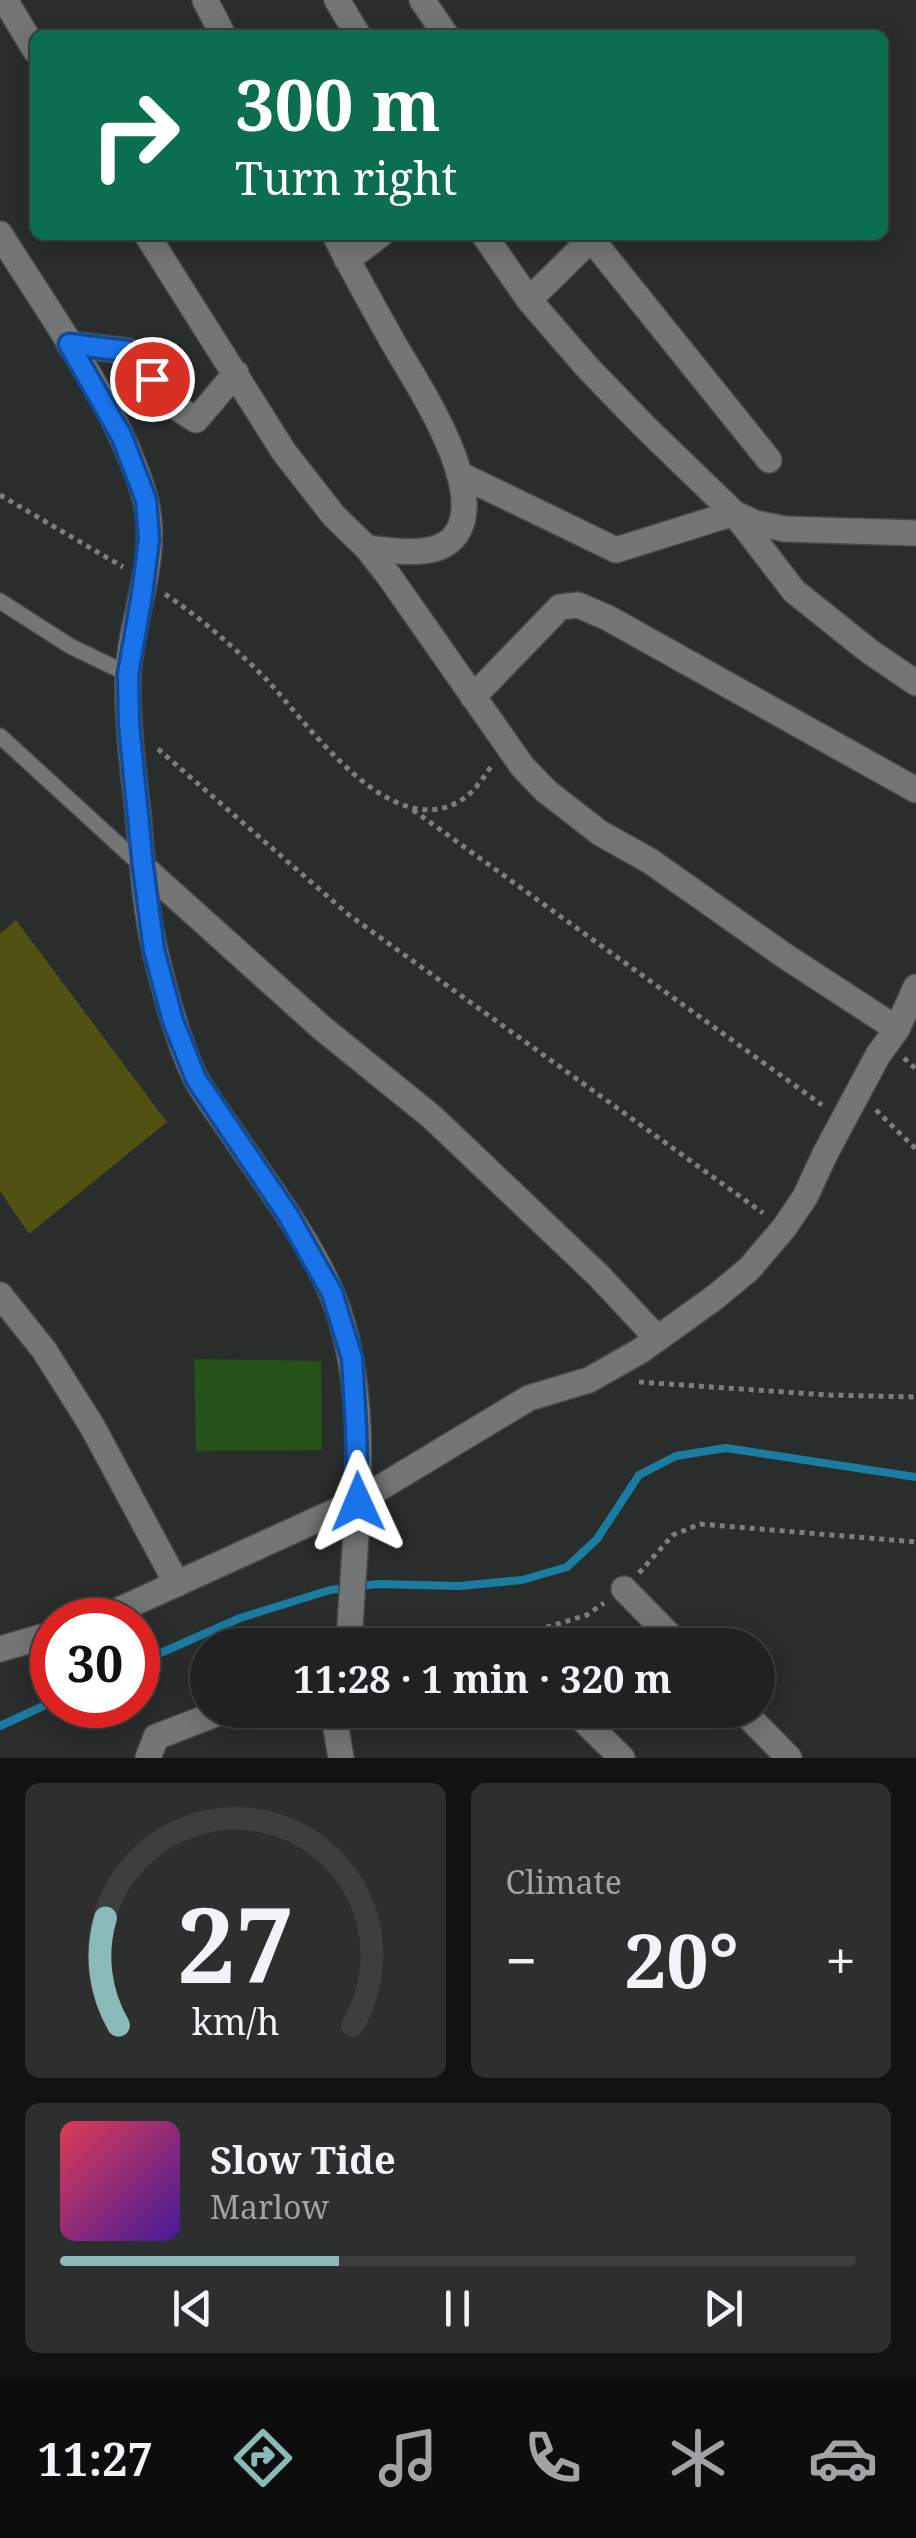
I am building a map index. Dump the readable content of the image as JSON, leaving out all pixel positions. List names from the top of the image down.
{
  "page": {
    "turn": ["300 m", "Turn right"],
    "limit": "30",
    "trip": "11:28 · 1 min · 320 m",
    "tile": "Climate",
    "heat": ["−", "20°", "+"],
    "song": ["Slow Tide", "Marlow"],
    "tabs": "11:27",
    "gauge": ["27", "km/h"]
  }
}
